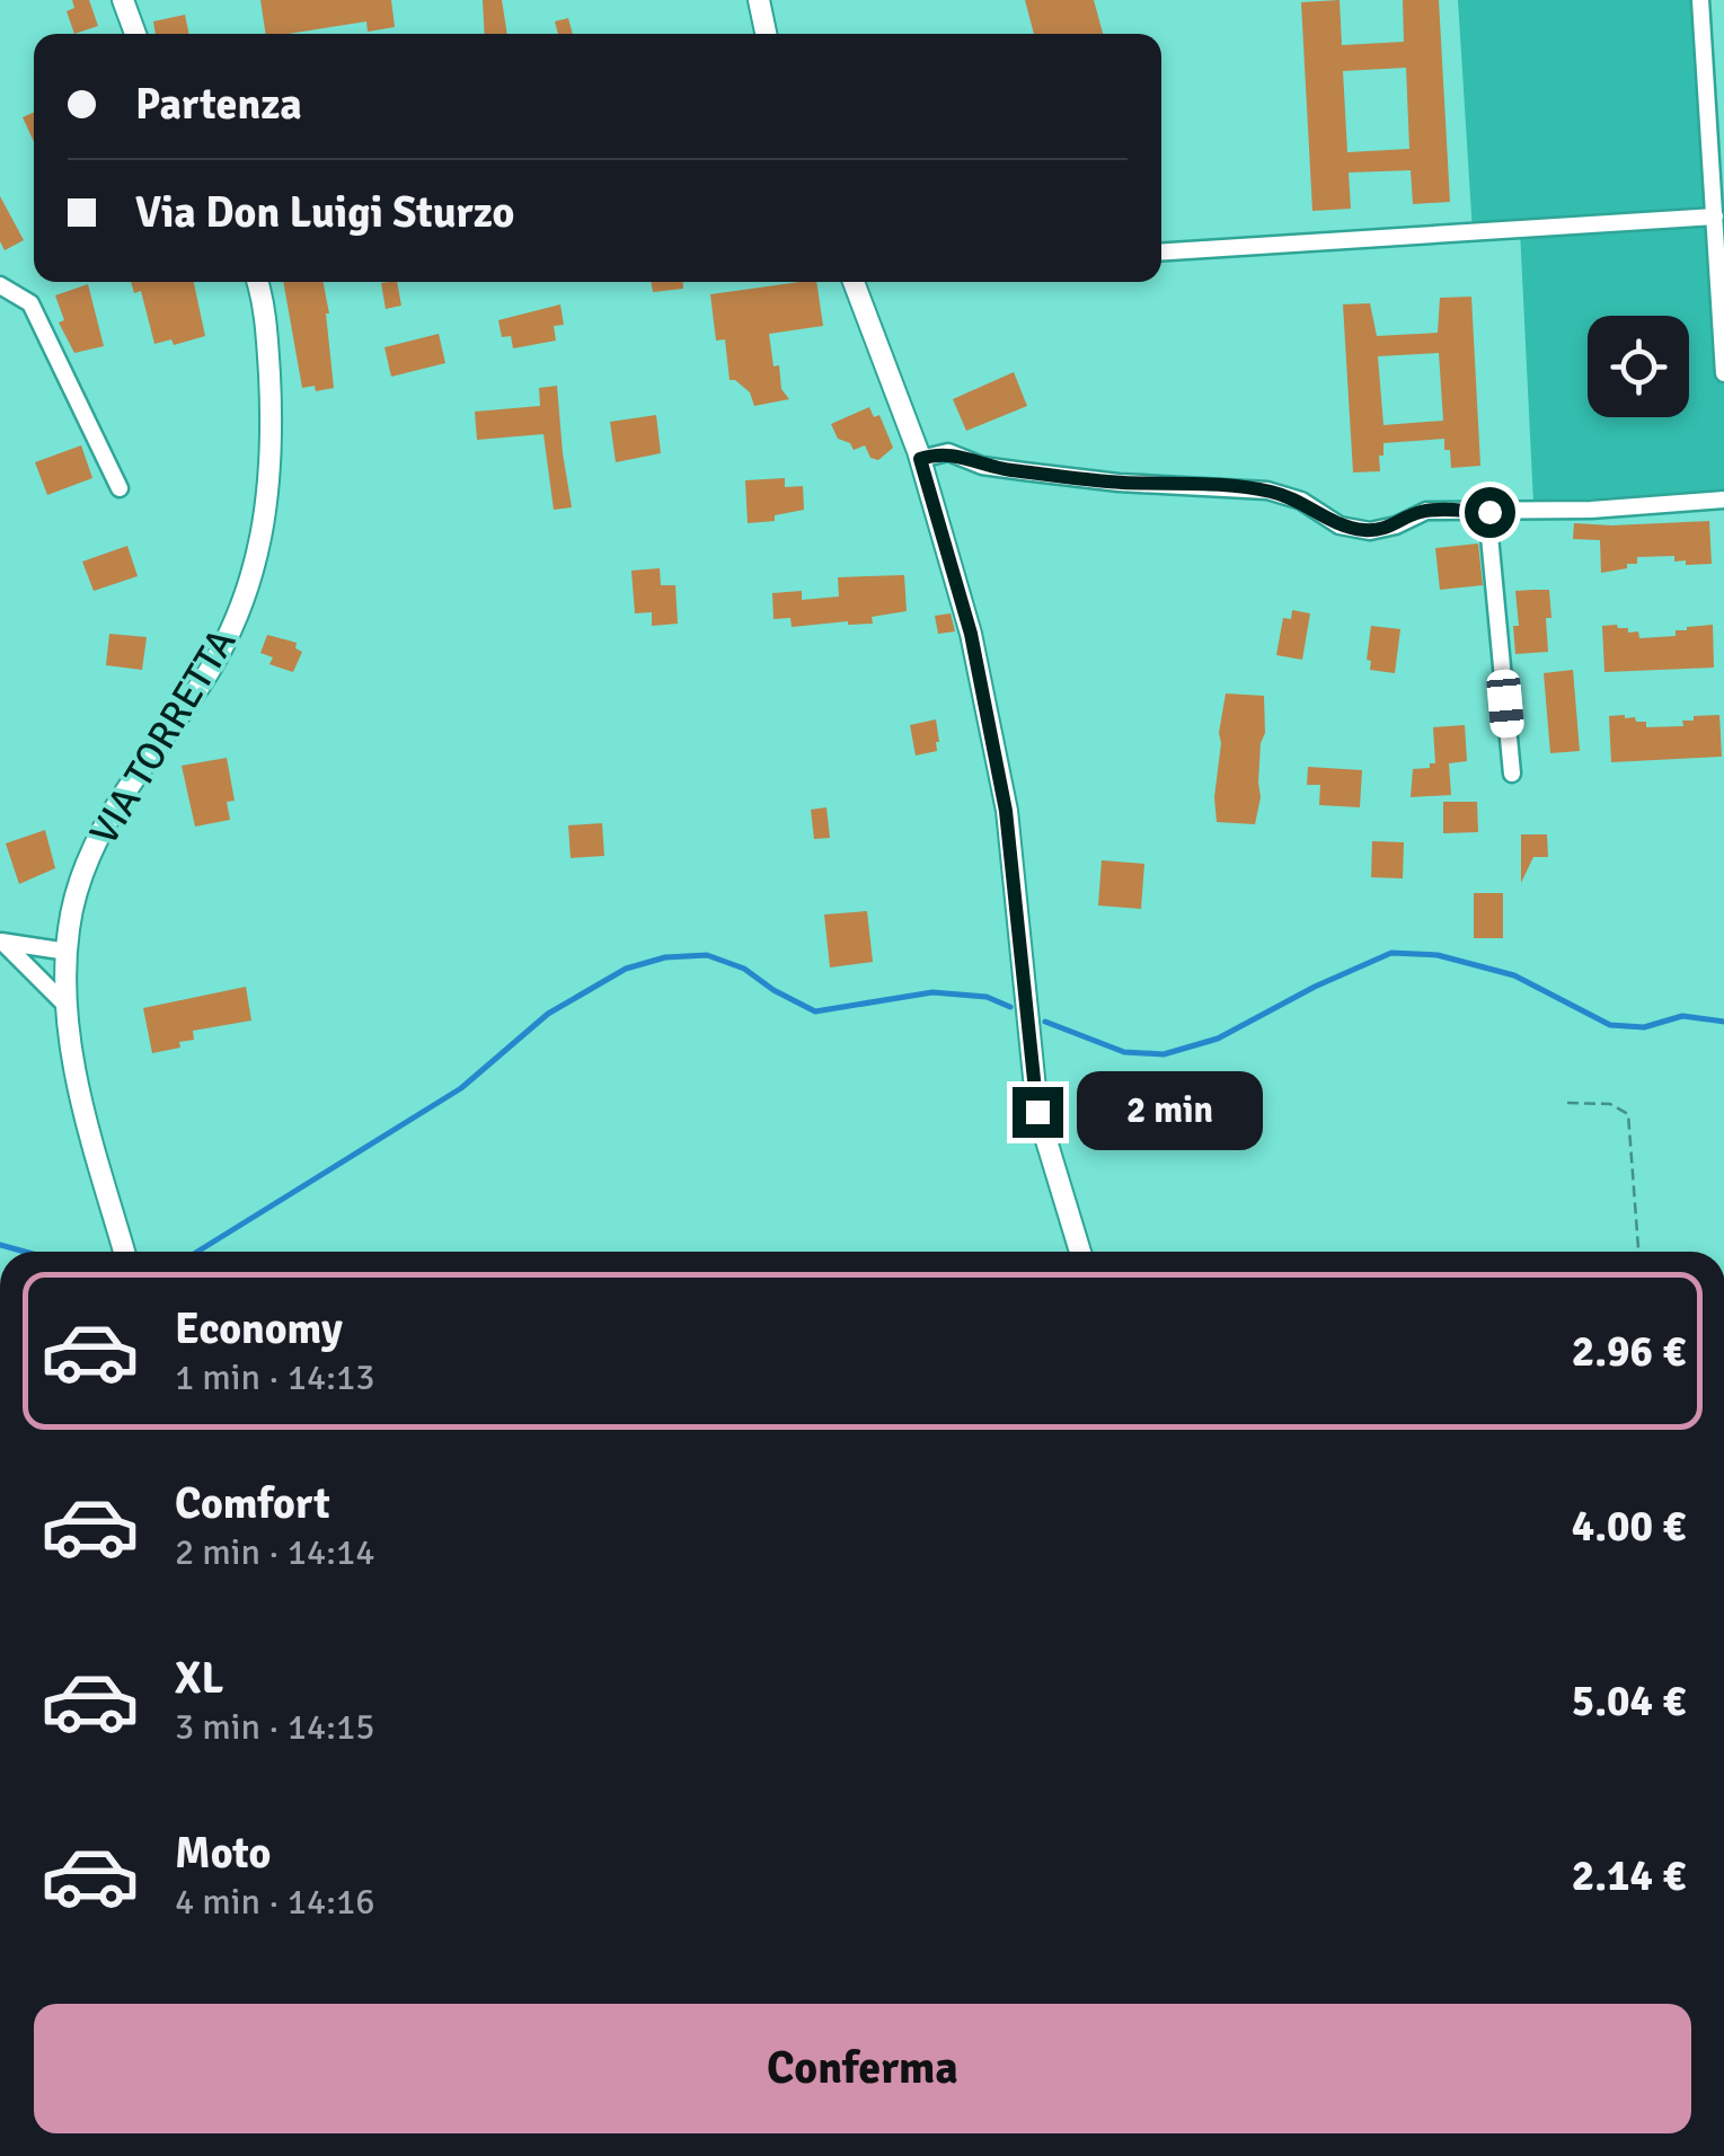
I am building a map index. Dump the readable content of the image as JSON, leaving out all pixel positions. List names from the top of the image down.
{
  "streets": {
    "street": ["VIA TORRETTA"]
  },
  "page": {
    "banner": ["Partenza", "Via Don Luigi Sturzo"],
    "bubble": "2 min",
    "list": [
      {
        "name": "Economy",
        "note": "1 min · 14:13",
        "value": "2.96 €"
      },
      {
        "name": "Comfort",
        "note": "2 min · 14:14",
        "value": "4.00 €"
      },
      {
        "name": "XL",
        "note": "3 min · 14:15",
        "value": "5.04 €"
      },
      {
        "name": "Moto",
        "note": "4 min · 14:16",
        "value": "2.14 €"
      }
    ],
    "buttons": "Conferma"
  }
}
